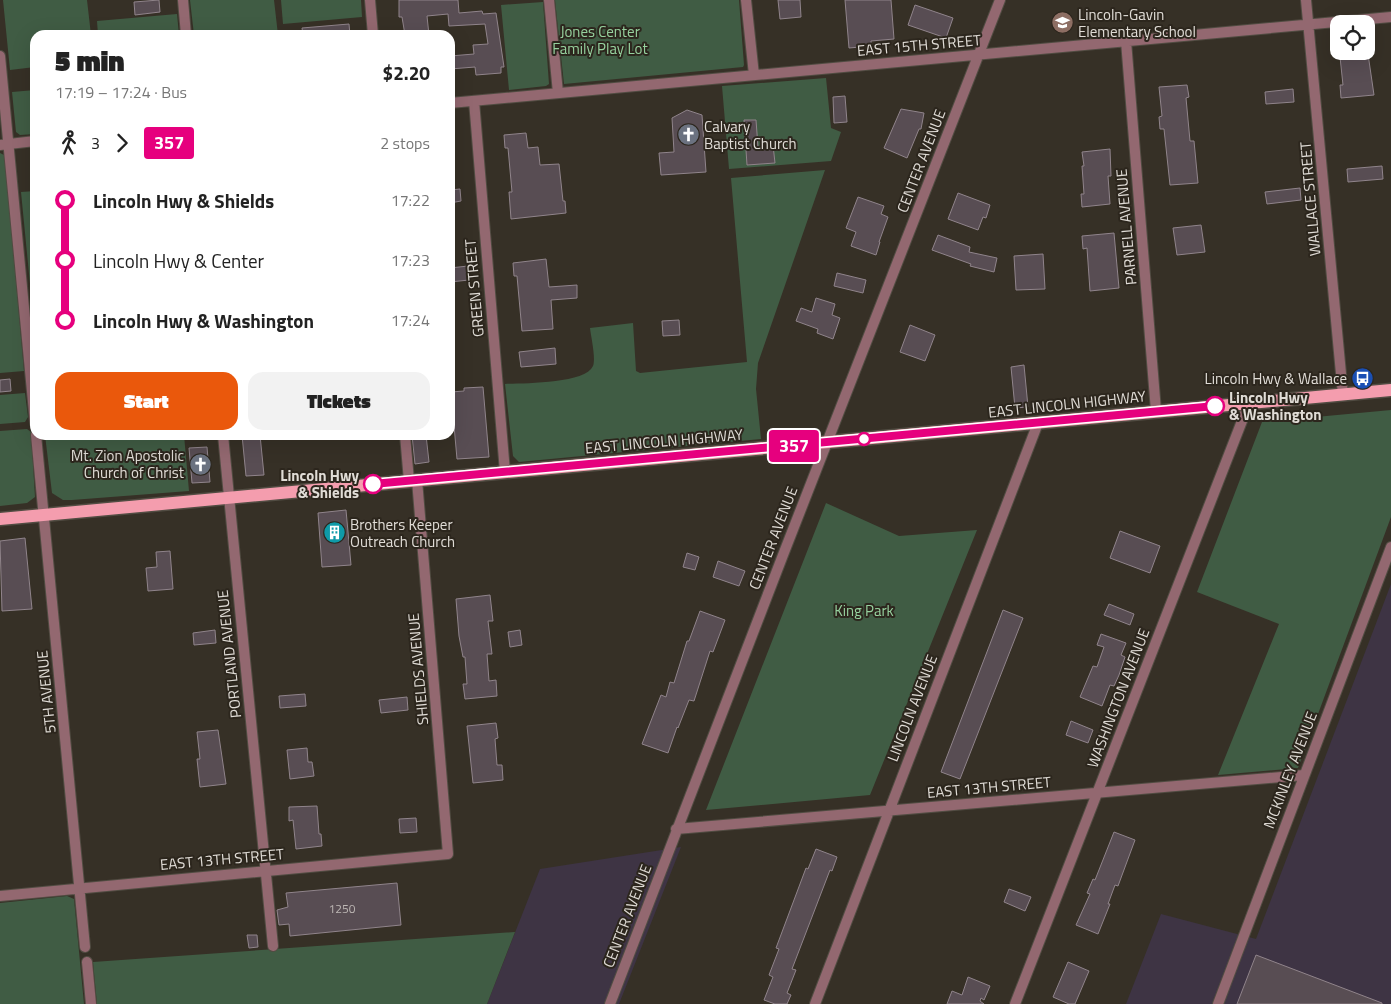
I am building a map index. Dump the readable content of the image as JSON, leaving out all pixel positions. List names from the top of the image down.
{
  "streets": {
    "main road": ["EAST LINCOLN HIGHWAY"],
    "street": [
      "EAST 15TH STREET",
      "CENTER AVENUE",
      "WALLACE STREET",
      "PARNELL AVENUE",
      "GREEN STREET",
      "PORTLAND AVENUE",
      "SHIELDS AVENUE",
      "5TH AVENUE",
      "WASHINGTON AVENUE",
      "LINCOLN AVENUE",
      "MCKINLEY AVENUE",
      "EAST 13TH STREET"
    ]
  },
  "crossings": [
    ["EAST 15TH STREET", "CENTER AVENUE"],
    ["EAST 15TH STREET", "WALLACE STREET"],
    ["EAST 15TH STREET", "PARNELL AVENUE"],
    ["EAST 15TH STREET", "GREEN STREET"],
    ["CENTER AVENUE", "EAST LINCOLN HIGHWAY"],
    ["CENTER AVENUE", "EAST 13TH STREET"],
    ["WALLACE STREET", "EAST LINCOLN HIGHWAY"],
    ["PARNELL AVENUE", "EAST LINCOLN HIGHWAY"],
    ["GREEN STREET", "EAST LINCOLN HIGHWAY"],
    ["EAST LINCOLN HIGHWAY", "PORTLAND AVENUE"],
    ["EAST LINCOLN HIGHWAY", "SHIELDS AVENUE"],
    ["EAST LINCOLN HIGHWAY", "5TH AVENUE"],
    ["EAST LINCOLN HIGHWAY", "WASHINGTON AVENUE"],
    ["EAST LINCOLN HIGHWAY", "LINCOLN AVENUE"],
    ["PORTLAND AVENUE", "EAST 13TH STREET"],
    ["SHIELDS AVENUE", "EAST 13TH STREET"],
    ["5TH AVENUE", "EAST 13TH STREET"],
    ["WASHINGTON AVENUE", "EAST 13TH STREET"],
    ["LINCOLN AVENUE", "EAST 13TH STREET"],
    ["MCKINLEY AVENUE", "EAST 13TH STREET"]
  ],
  "parks": ["Jones Center Family Play Lot", "King Park"],
  "places": {
    "school or university": ["Lincoln-Gavin Elementary School"],
    "church": ["Calvary Baptist Church", "Mt. Zion Apostolic Church of Christ"],
    "bus stop": ["Lincoln Hwy & Wallace"],
    "other": ["Lincoln Hwy & Washington", "Lincoln Hwy & Shields"],
    "building": ["Brothers Keeper Outreach Church"]
  },
  "lines": ["bus line 357"],
  "house_numbers": ["1250"],
  "page": {
    "on_map": "357",
    "heading": ["5 min", "17:19 – 17:24 · Bus", "$2.20"],
    "legs": ["3", "357", "2 stops"],
    "list": [
      {
        "name": "Lincoln Hwy & Shields",
        "value": "17:22"
      },
      {
        "name": "Lincoln Hwy & Center",
        "value": "17:23"
      },
      {
        "name": "Lincoln Hwy & Washington",
        "value": "17:24"
      }
    ],
    "buttons": ["Start", "Tickets"]
  }
}
